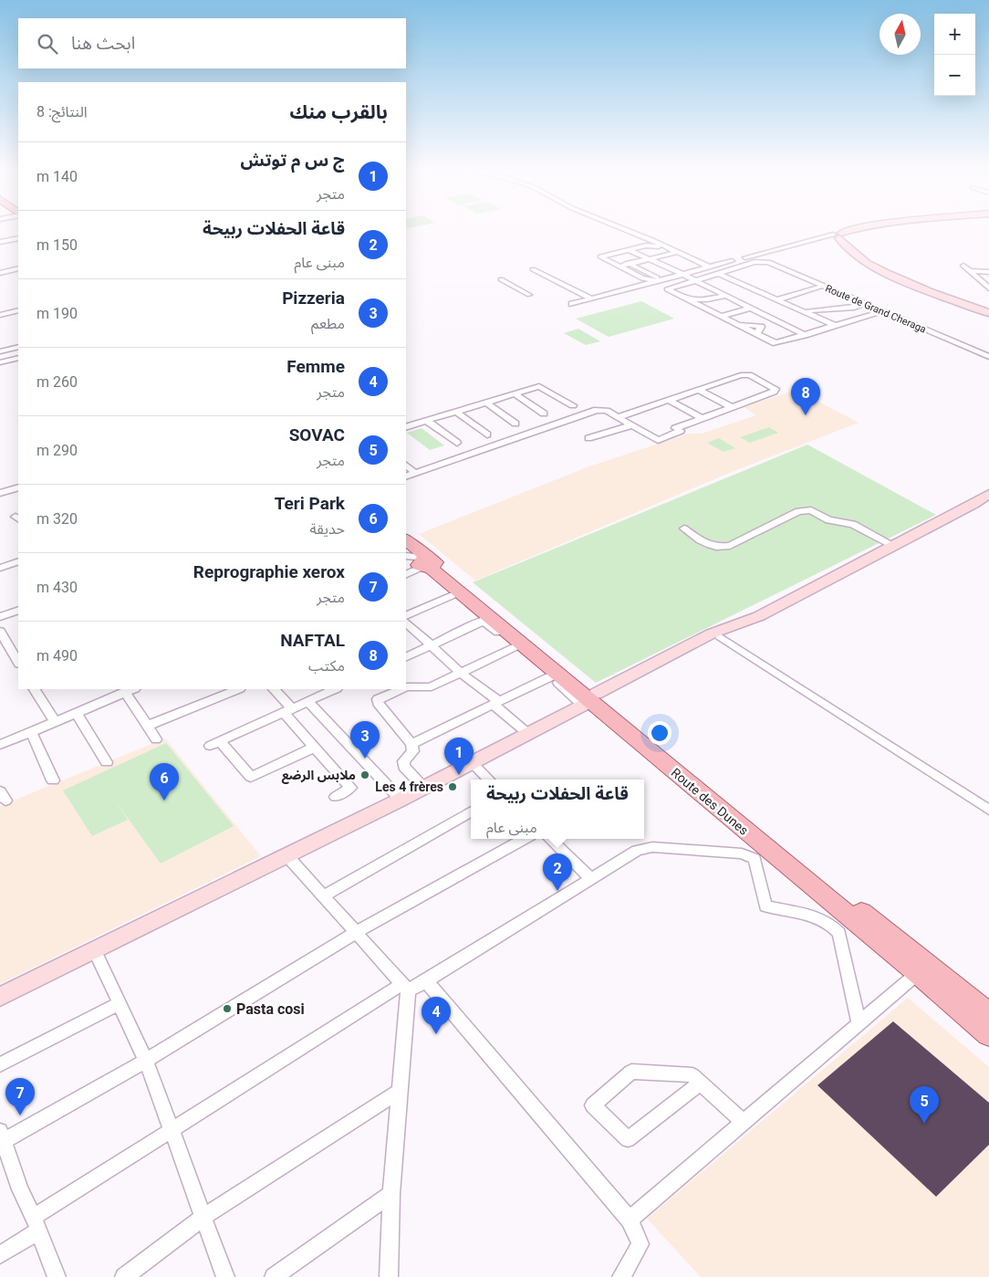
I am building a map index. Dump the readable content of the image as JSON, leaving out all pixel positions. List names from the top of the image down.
{
  "streets": {
    "main road": ["Route des Dunes"],
    "street": ["Route de Grand Cheraga"]
  },
  "places": ["ملابس الرضع", "Les 4 frères", "Pasta cosi"],
  "north": "top",
  "page": {
    "map_buttons": ["+", "−"],
    "search": "ابحث هنا",
    "heading": ["بالقرب منك", "النتائج: 8"],
    "list": [
      {
        "mark": "1",
        "name": "ج س م توتش",
        "note": "متجر",
        "value": "140 m"
      },
      {
        "mark": "2",
        "name": "قاعة الحفلات ربيحة",
        "note": "مبنى عام",
        "value": "150 m"
      },
      {
        "mark": "3",
        "name": "Pizzeria",
        "note": "مطعم",
        "value": "190 m"
      },
      {
        "mark": "4",
        "name": "Femme",
        "note": "متجر",
        "value": "260 m"
      },
      {
        "mark": "5",
        "name": "SOVAC",
        "note": "متجر",
        "value": "290 m"
      },
      {
        "mark": "6",
        "name": "Teri Park",
        "note": "حديقة",
        "value": "320 m"
      },
      {
        "mark": "7",
        "name": "Reprographie xerox",
        "note": "متجر",
        "value": "430 m"
      },
      {
        "mark": "8",
        "name": "NAFTAL",
        "note": "مكتب",
        "value": "490 m"
      }
    ],
    "pins": [
      "8",
      "3",
      "1",
      "6",
      "2",
      "4",
      "7",
      "5"
    ],
    "popup": ["قاعة الحفلات ربيحة", "مبنى عام"]
  }
}
